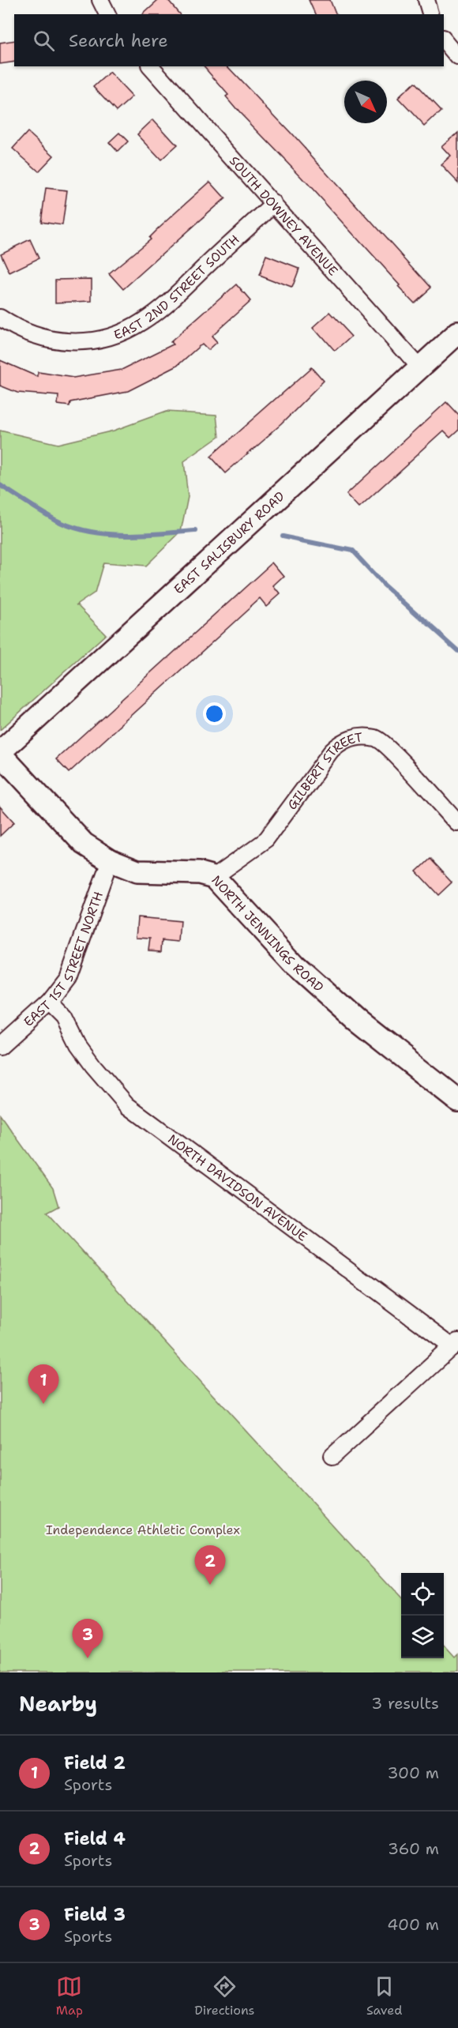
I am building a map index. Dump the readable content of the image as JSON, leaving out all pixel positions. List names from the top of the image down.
{
  "streets": {
    "street": [
      "SOUTH DOWNEY AVENUE",
      "EAST 2ND STREET SOUTH",
      "EAST SALISBURY ROAD",
      "GILBERT STREET",
      "NORTH JENNINGS ROAD",
      "EAST 1ST STREET NORTH",
      "NORTH DAVIDSON AVENUE"
    ]
  },
  "crossings": [
    ["SOUTH DOWNEY AVENUE", "EAST 2ND STREET SOUTH"],
    ["SOUTH DOWNEY AVENUE", "EAST SALISBURY ROAD"],
    ["EAST SALISBURY ROAD", "NORTH JENNINGS ROAD"],
    ["GILBERT STREET", "NORTH JENNINGS ROAD"],
    ["NORTH JENNINGS ROAD", "EAST 1ST STREET NORTH"],
    ["EAST 1ST STREET NORTH", "NORTH DAVIDSON AVENUE"]
  ],
  "parks": ["Independence Athletic Complex"],
  "north": "bottom right",
  "page": {
    "search": "Search here",
    "pins": ["1", "2", "3"],
    "heading": ["Nearby", "3 results"],
    "list": [
      {
        "mark": "1",
        "name": "Field 2",
        "note": "Sports",
        "value": "300 m"
      },
      {
        "mark": "2",
        "name": "Field 4",
        "note": "Sports",
        "value": "360 m"
      },
      {
        "mark": "3",
        "name": "Field 3",
        "note": "Sports",
        "value": "400 m"
      }
    ],
    "nav": ["Map", "Directions", "Saved"]
  }
}
